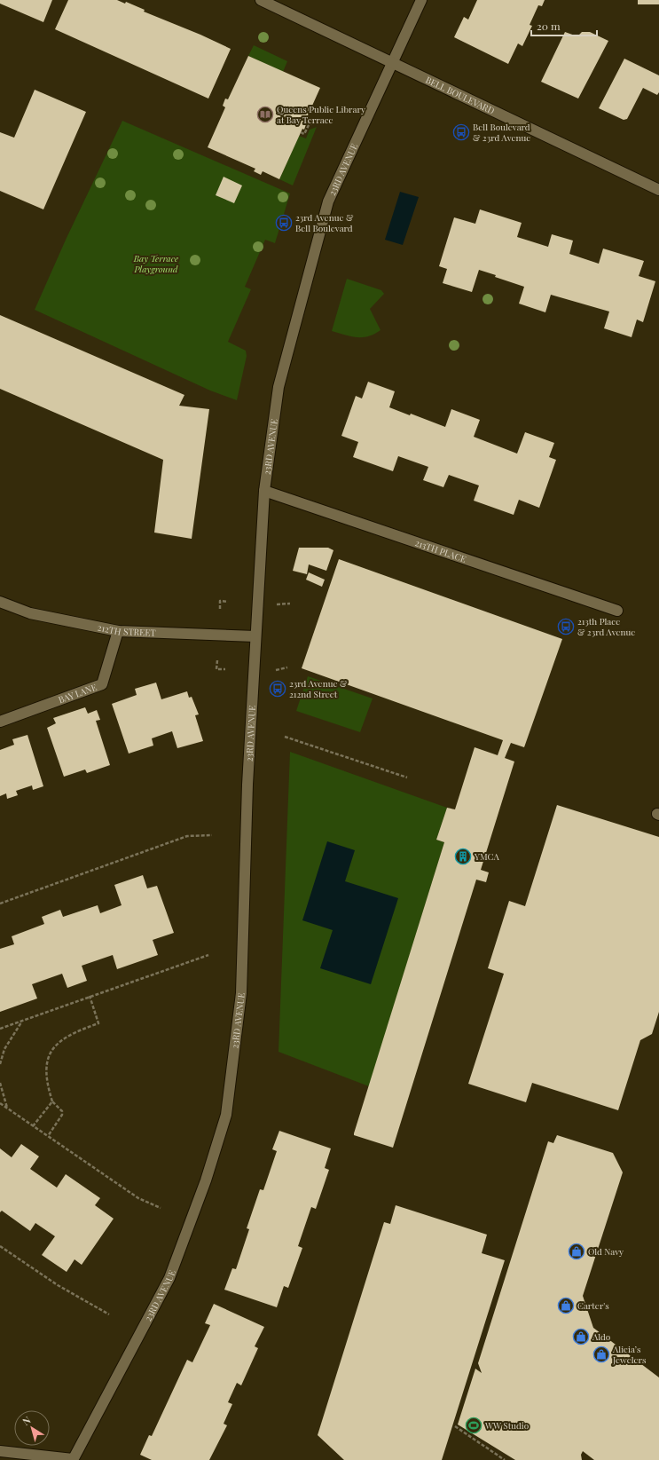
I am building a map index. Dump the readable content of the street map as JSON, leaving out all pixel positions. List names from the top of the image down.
{
  "streets": {
    "street": [
      "BELL BOULEVARD",
      "23RD AVENUE",
      "213TH PLACE",
      "212TH STREET",
      "BAY LANE"
    ]
  },
  "crossings": [
    ["BELL BOULEVARD", "23RD AVENUE"],
    ["23RD AVENUE", "213TH PLACE"],
    ["23RD AVENUE", "212TH STREET"],
    ["212TH STREET", "BAY LANE"]
  ],
  "parks": ["Bay Terrace Playground"],
  "places": {
    "library": ["Queens Public Library at Bay Terrace"],
    "bus stop": [
      "Bell Boulevard & 23rd Avenue",
      "23rd Avenue & Bell Boulevard",
      "213th Place & 23rd Avenue",
      "23rd Avenue & 212nd Street"
    ],
    "building": ["YMCA"],
    "shop": [
      "Old Navy",
      "Carter's",
      "Aldo",
      "Alicia’s Jewelers"
    ],
    "sports": ["WW Studio"]
  },
  "scale_bar": "20 m",
  "north": "top left"
}
